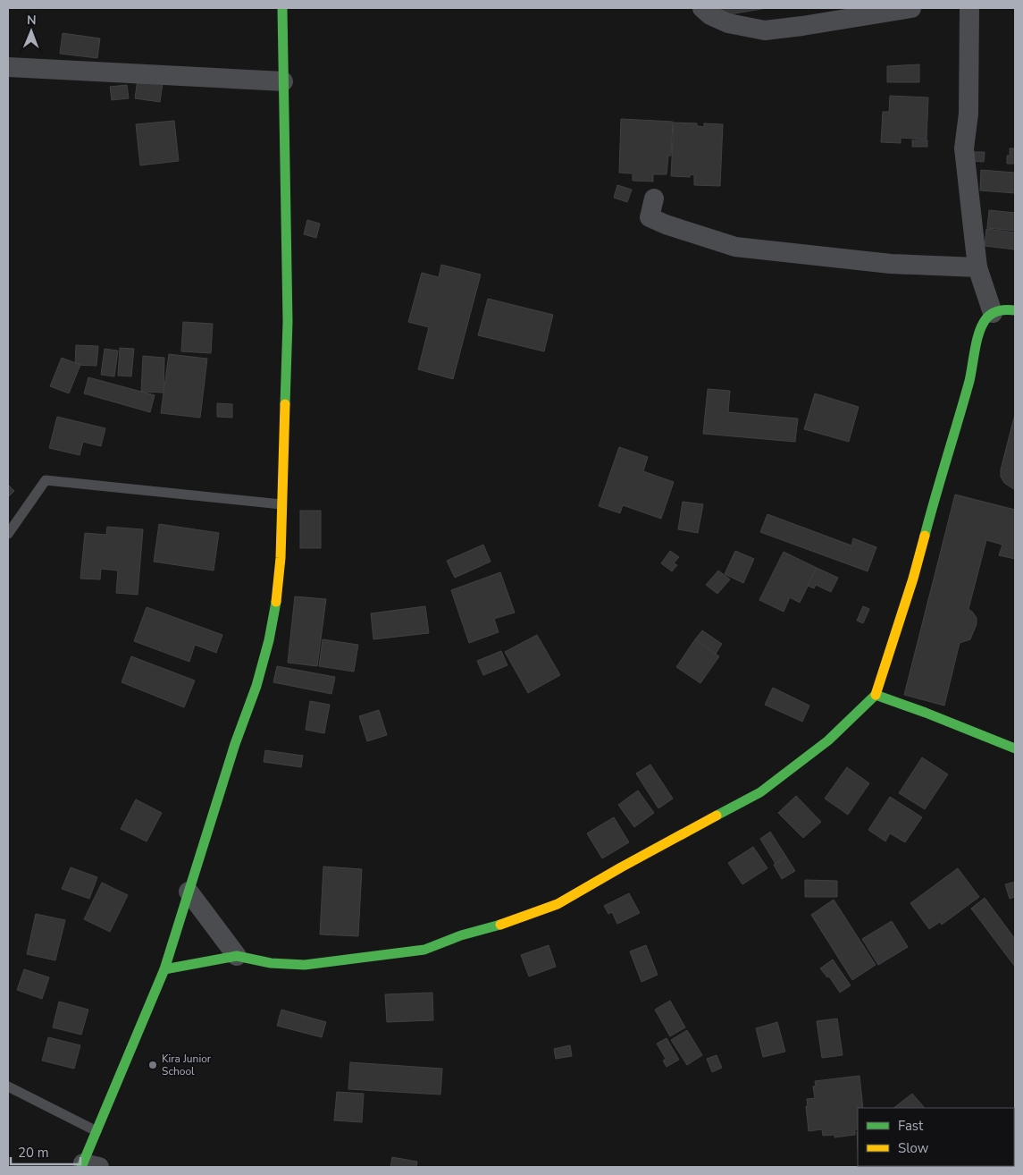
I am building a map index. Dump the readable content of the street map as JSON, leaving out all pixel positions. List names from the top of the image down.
{
  "places": ["Kira Junior School"],
  "legend": ["Fast", "Slow"],
  "scale_bar": "20 m",
  "north": "top"
}
